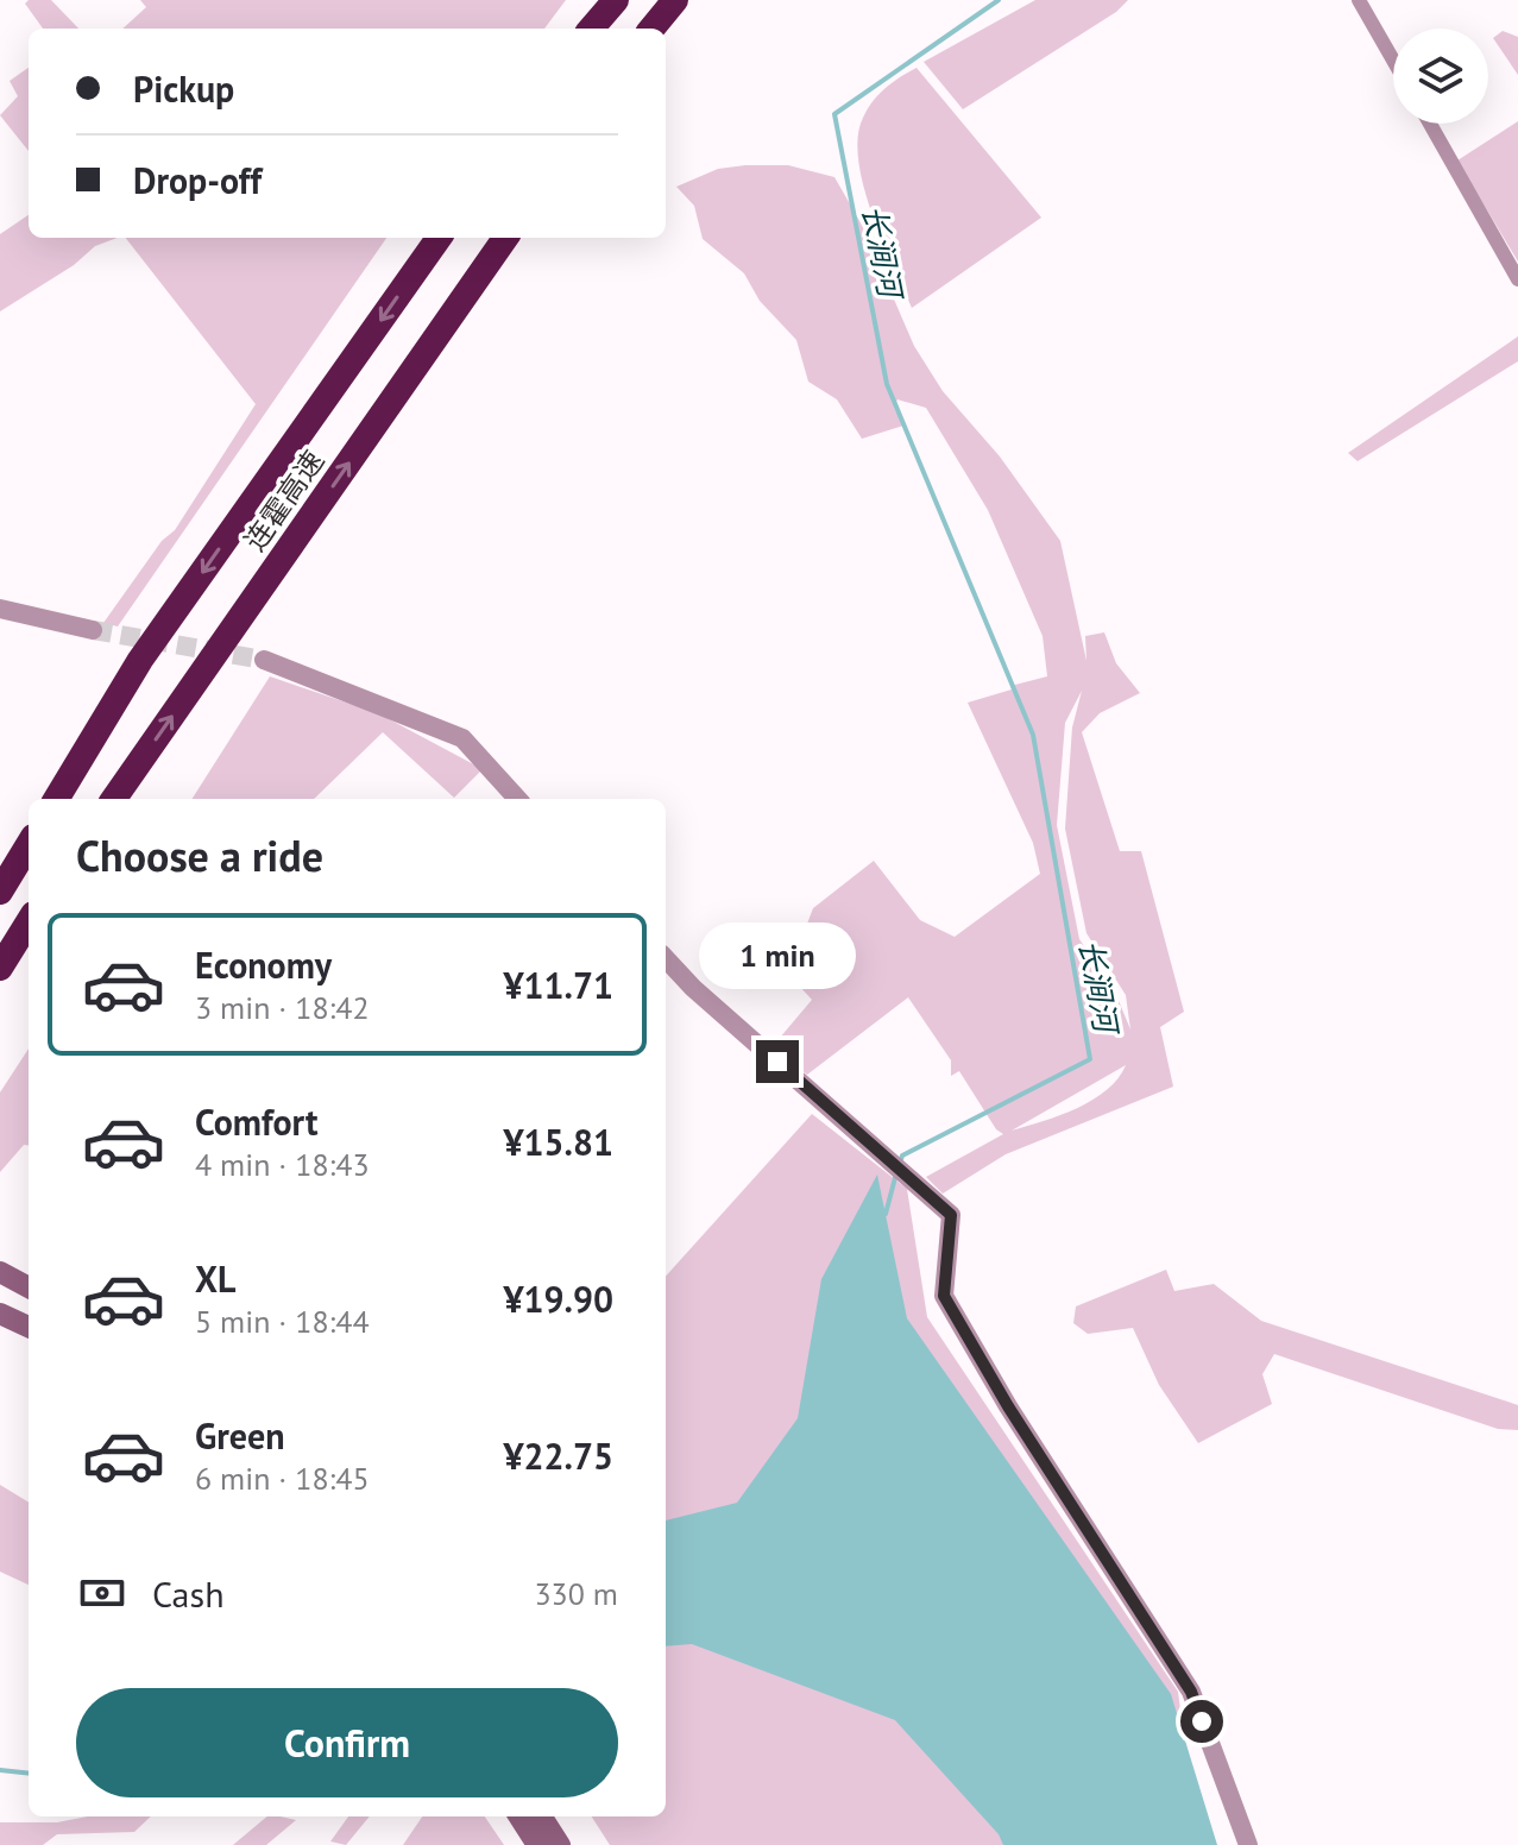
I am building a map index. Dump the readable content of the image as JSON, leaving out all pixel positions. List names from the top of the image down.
{
  "streets": {
    "highway": ["连霍高速"]
  },
  "water": ["长涧河"],
  "page": {
    "banner": ["Pickup", "Drop-off"],
    "heading": "Choose a ride",
    "list": [
      {
        "name": "Economy",
        "note": "3 min · 18:42",
        "value": "¥11.71"
      },
      {
        "name": "Comfort",
        "note": "4 min · 18:43",
        "value": "¥15.81"
      },
      {
        "name": "XL",
        "note": "5 min · 18:44",
        "value": "¥19.90"
      },
      {
        "name": "Green",
        "note": "6 min · 18:45",
        "value": "¥22.75"
      }
    ],
    "bubble": "1 min",
    "pay": ["Cash", "330 m"],
    "buttons": "Confirm"
  }
}
